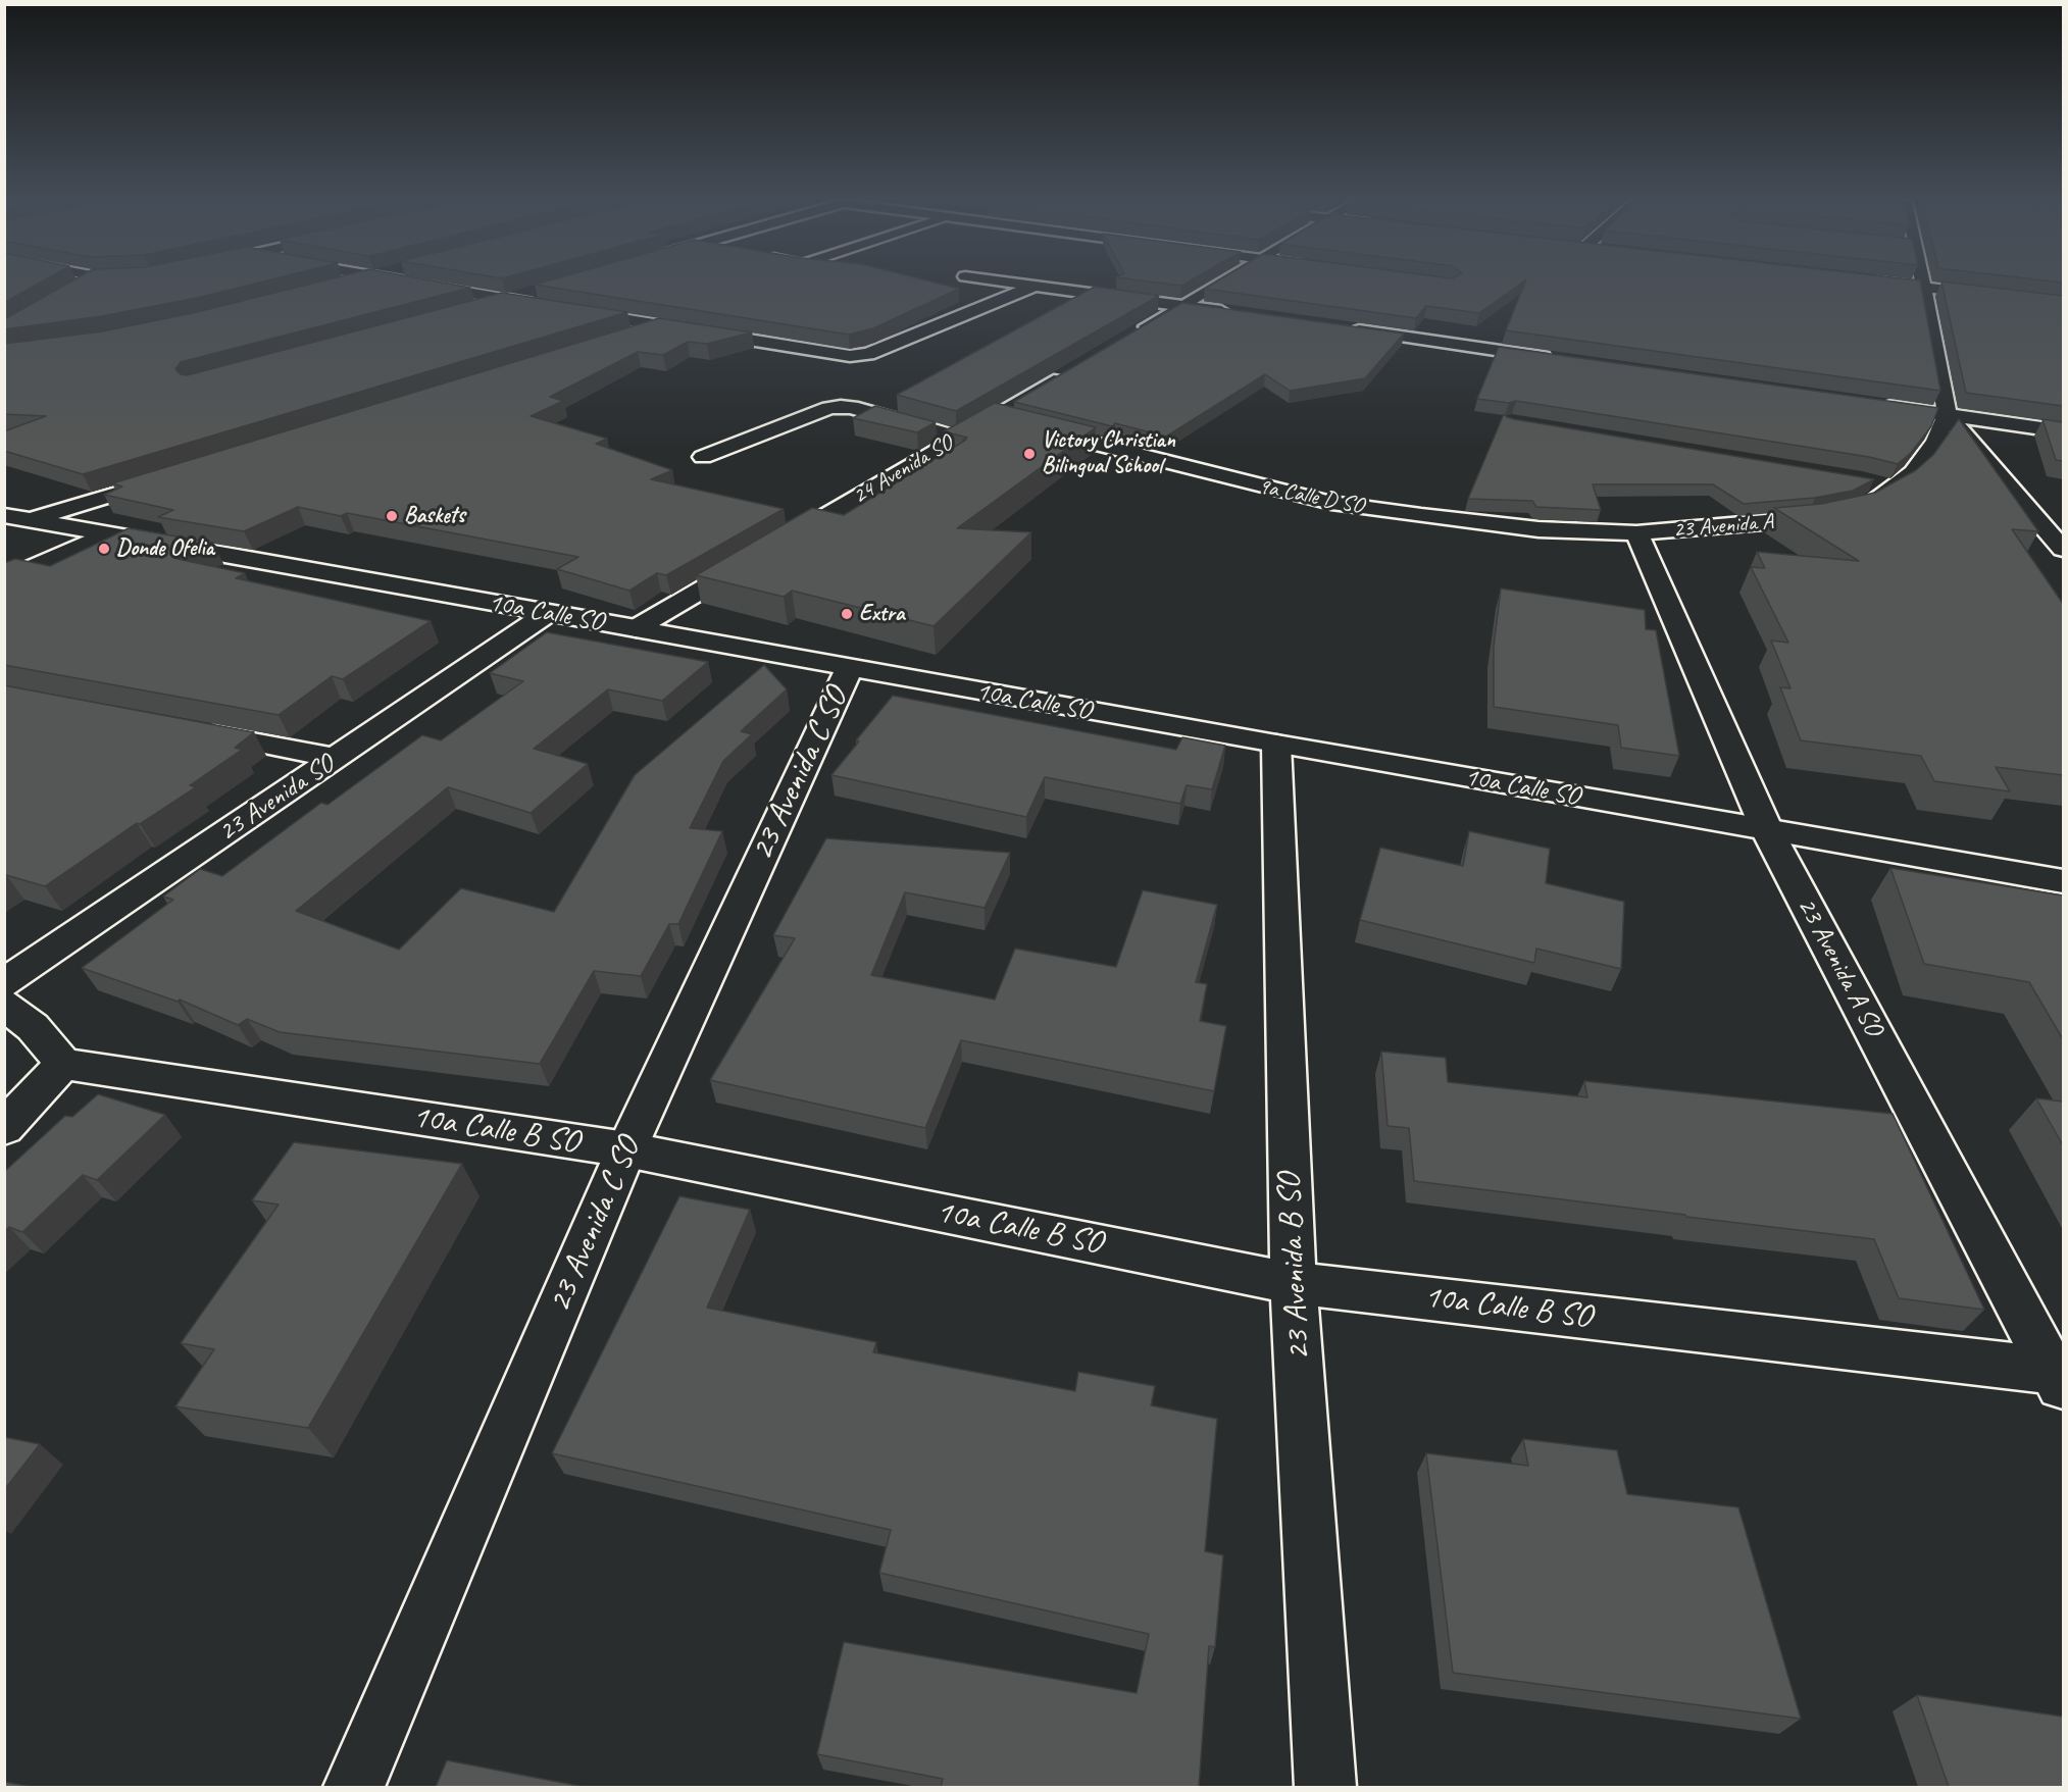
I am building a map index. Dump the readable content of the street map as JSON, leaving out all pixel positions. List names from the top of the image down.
{
  "streets": {
    "street": [
      "24 Avenida SO",
      "9a Calle D SO",
      "23 Avenida A",
      "10a Calle SO",
      "23 Avenida C SO",
      "23 Avenida SO",
      "23 Avenida A SO",
      "10a Calle B SO",
      "23 Avenida B SO"
    ]
  },
  "crossings": [
    ["24 Avenida SO", "9a Calle D SO"],
    ["9a Calle D SO", "23 Avenida A"],
    ["9a Calle D SO", "23 Avenida A SO"],
    ["23 Avenida A", "23 Avenida A SO"],
    ["10a Calle SO", "23 Avenida C SO"],
    ["10a Calle SO", "23 Avenida SO"],
    ["10a Calle SO", "23 Avenida A SO"],
    ["10a Calle SO", "23 Avenida B SO"],
    ["23 Avenida C SO", "10a Calle B SO"],
    ["23 Avenida A SO", "10a Calle B SO"],
    ["10a Calle B SO", "23 Avenida B SO"]
  ],
  "places": [
    "Victory Christian Bilingual School",
    "Baskets",
    "Donde Ofelia",
    "Extra"
  ]
}
